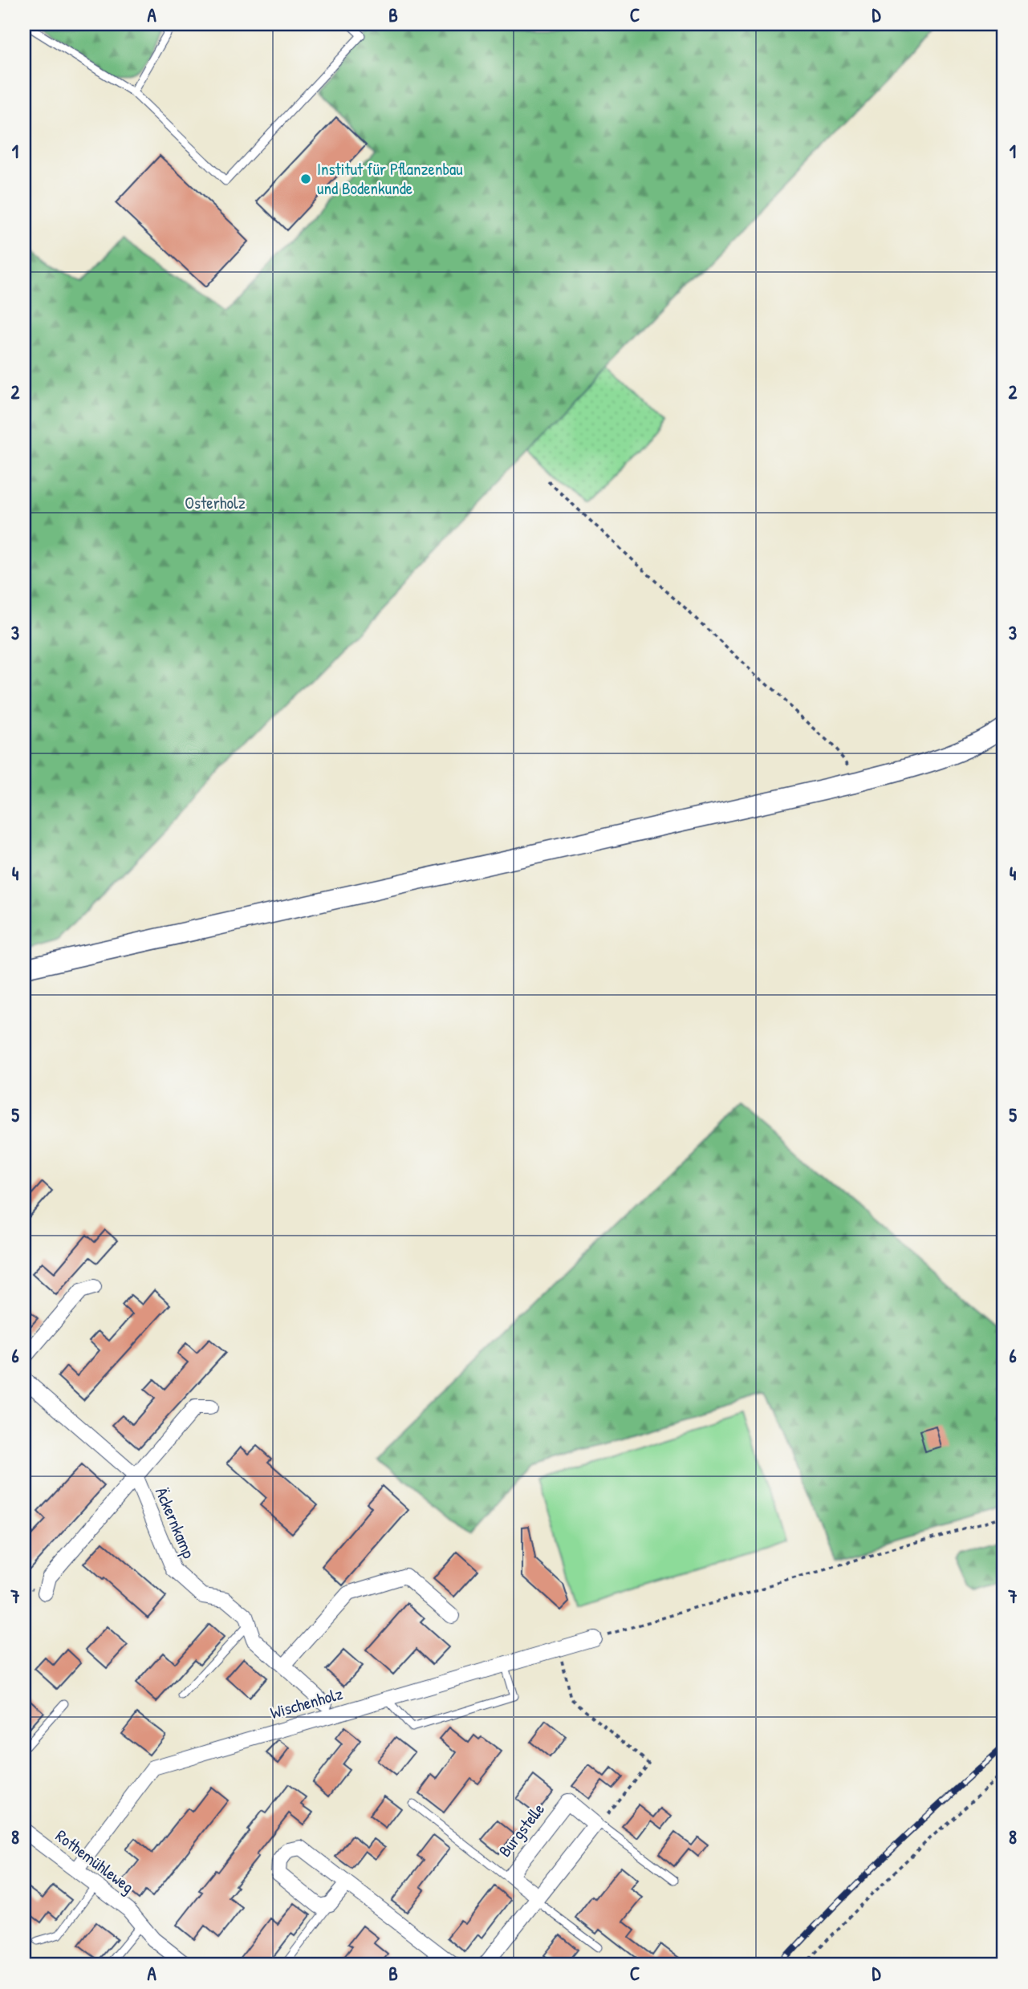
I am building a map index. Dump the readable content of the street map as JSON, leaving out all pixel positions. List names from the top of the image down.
{
  "streets": {
    "street": [
      "Äckernkamp",
      "Wischenholz",
      "Burgstelle",
      "Rothemühleweg"
    ]
  },
  "crossings": [
    ["Wischenholz", "Rothemühleweg"]
  ],
  "parks": ["Osterholz"],
  "places": ["Institut für Pflanzenbau und Bodenkunde"],
  "grid": {
    "columns": [
      "A",
      "B",
      "C",
      "D"
    ],
    "rows": [
      "1",
      "2",
      "3",
      "4",
      "5",
      "6",
      "7",
      "8"
    ]
  }
}
